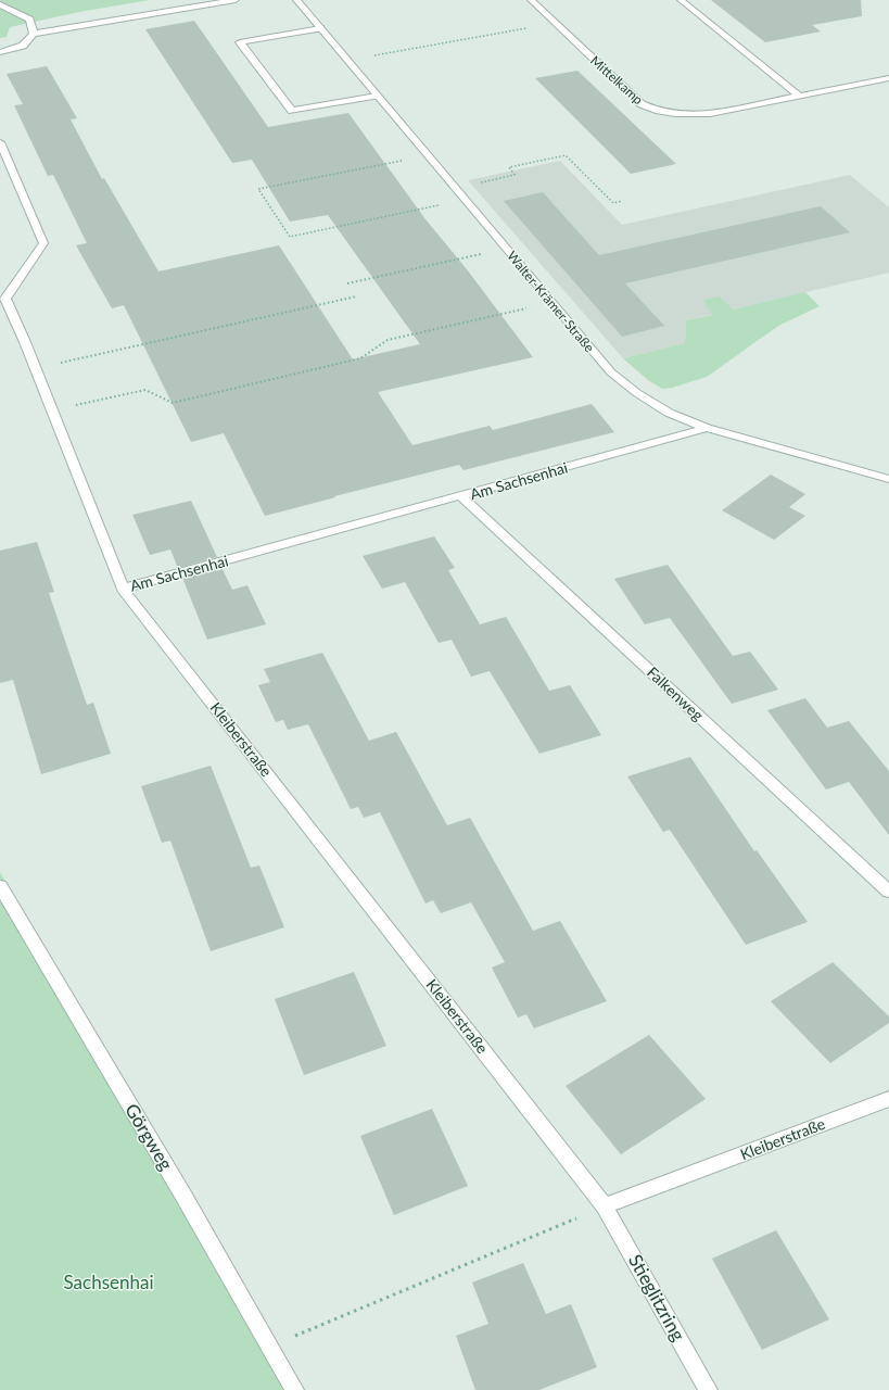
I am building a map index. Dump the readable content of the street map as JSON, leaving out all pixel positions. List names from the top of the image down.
{
  "streets": {
    "street": [
      "Mittelkamp",
      "Walter-Krämer-Straße",
      "Am Sachsenhai",
      "Falkenweg",
      "Kleiberstraße",
      "Görgweg",
      "Stieglitzring"
    ]
  },
  "crossings": [
    ["Walter-Krämer-Straße", "Am Sachsenhai"],
    ["Am Sachsenhai", "Falkenweg"],
    ["Am Sachsenhai", "Kleiberstraße"],
    ["Kleiberstraße", "Stieglitzring"]
  ],
  "parks": ["Sachsenhai"]
}
